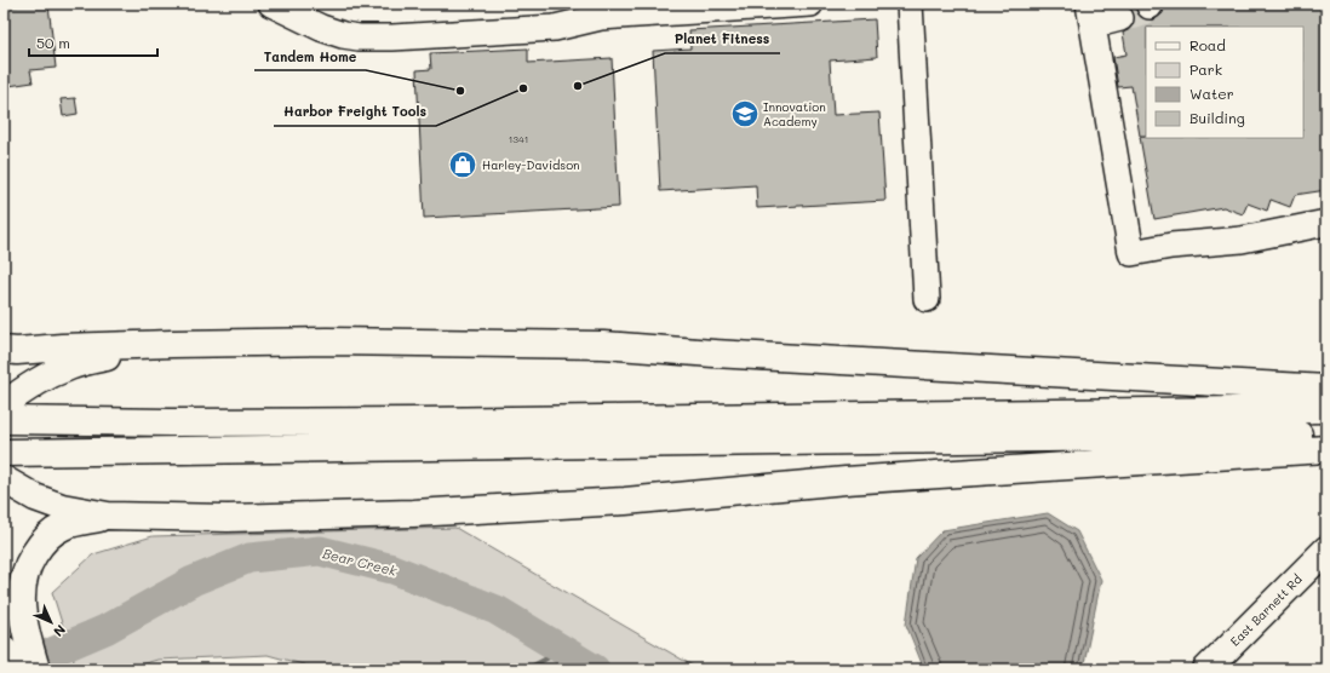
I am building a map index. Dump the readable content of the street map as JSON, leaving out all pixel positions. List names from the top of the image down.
{
  "streets": {
    "main road": ["East Barnett Rd"]
  },
  "water": ["Bear Creek"],
  "places": {
    "other": ["Planet Fitness", "Harbor Freight Tools", "Tandem Home"],
    "school or university": ["Innovation Academy"],
    "shop": ["Harley-Davidson"]
  },
  "house_numbers": ["1341"],
  "legend": [
    "Road",
    "Park",
    "Water",
    "Building"
  ],
  "scale_bar": "50 m",
  "north": "bottom right"
}
